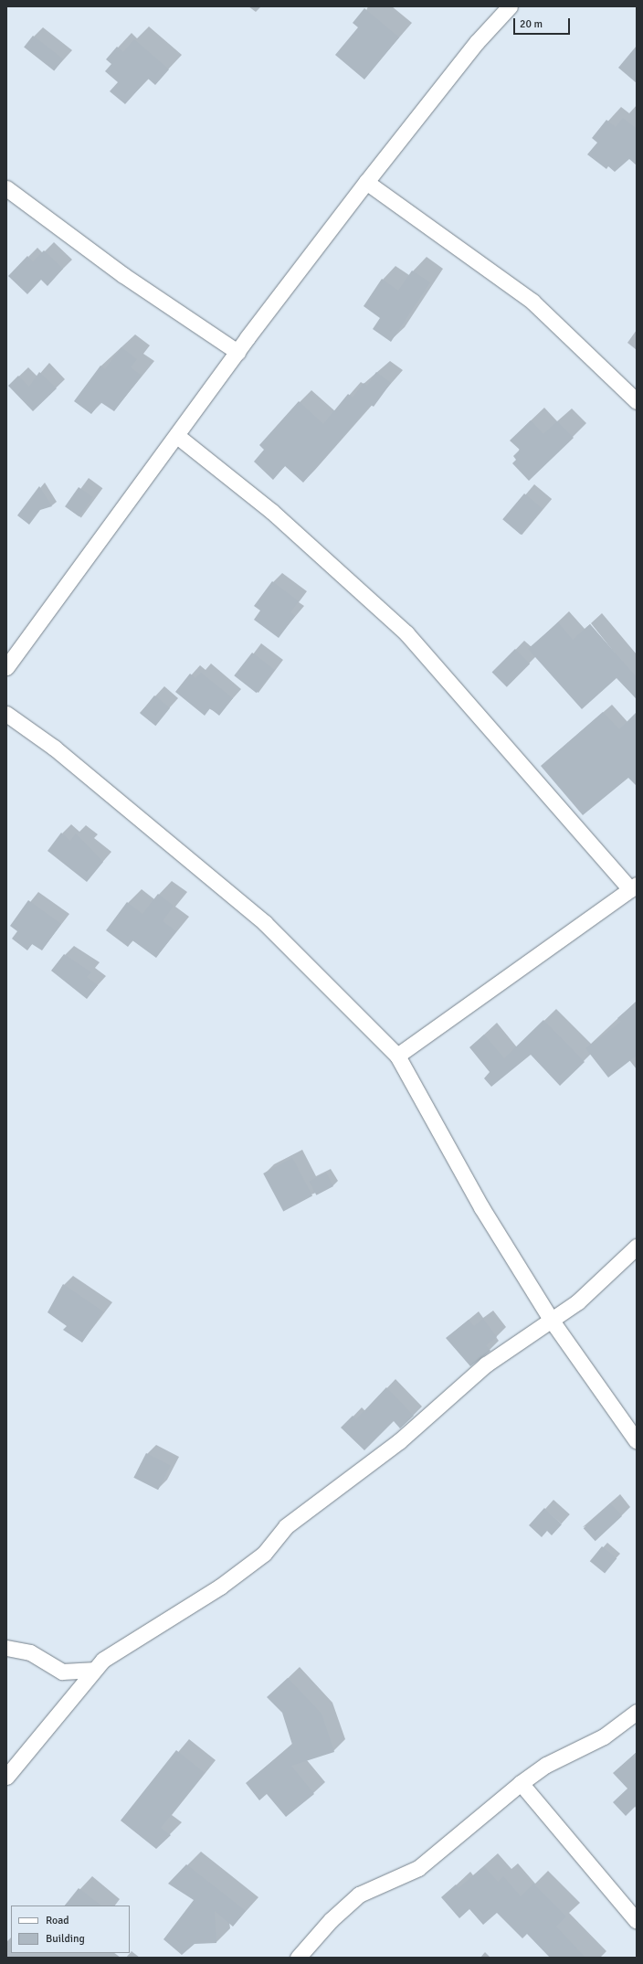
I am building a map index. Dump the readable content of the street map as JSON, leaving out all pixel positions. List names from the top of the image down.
{
  "legend": ["Road", "Building"],
  "scale_bar": "20 m"
}
